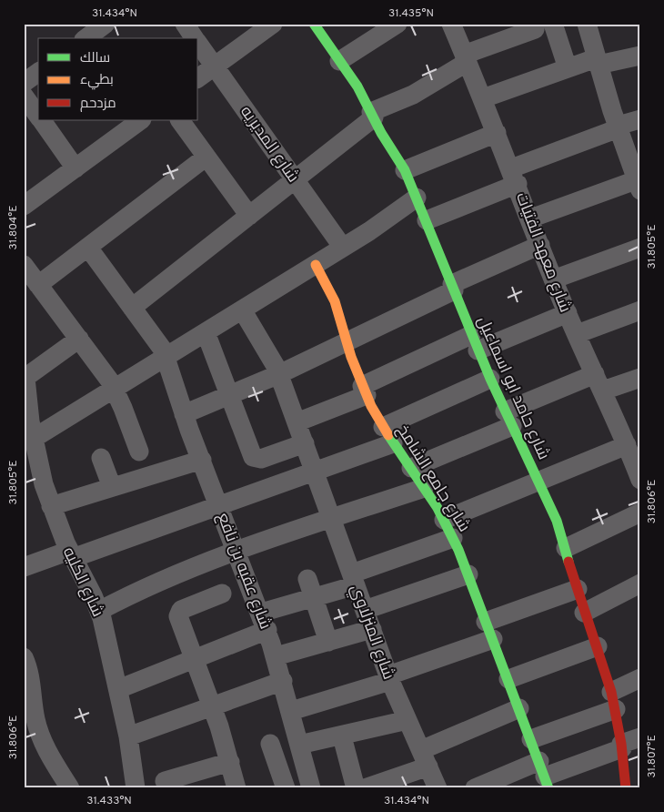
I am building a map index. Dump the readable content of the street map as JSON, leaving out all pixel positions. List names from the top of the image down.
{
  "streets": {
    "street": [
      "شارع المديريه",
      "شارع معهد الفتيات",
      "شارع حامد ابو اسماعيل",
      "شارع جامع الشامخ",
      "شارع عقبه بن نافع",
      "شارع الكليه",
      "شارع المنزلاوي"
    ]
  },
  "legend": ["سالك", "بطيء", "مزدحم"],
  "coordinates": [
    "31.434°N",
    "31.435°N",
    "31.804°E",
    "31.805°E",
    "31.806°E",
    "31.807°E",
    "31.433°N"
  ]
}
